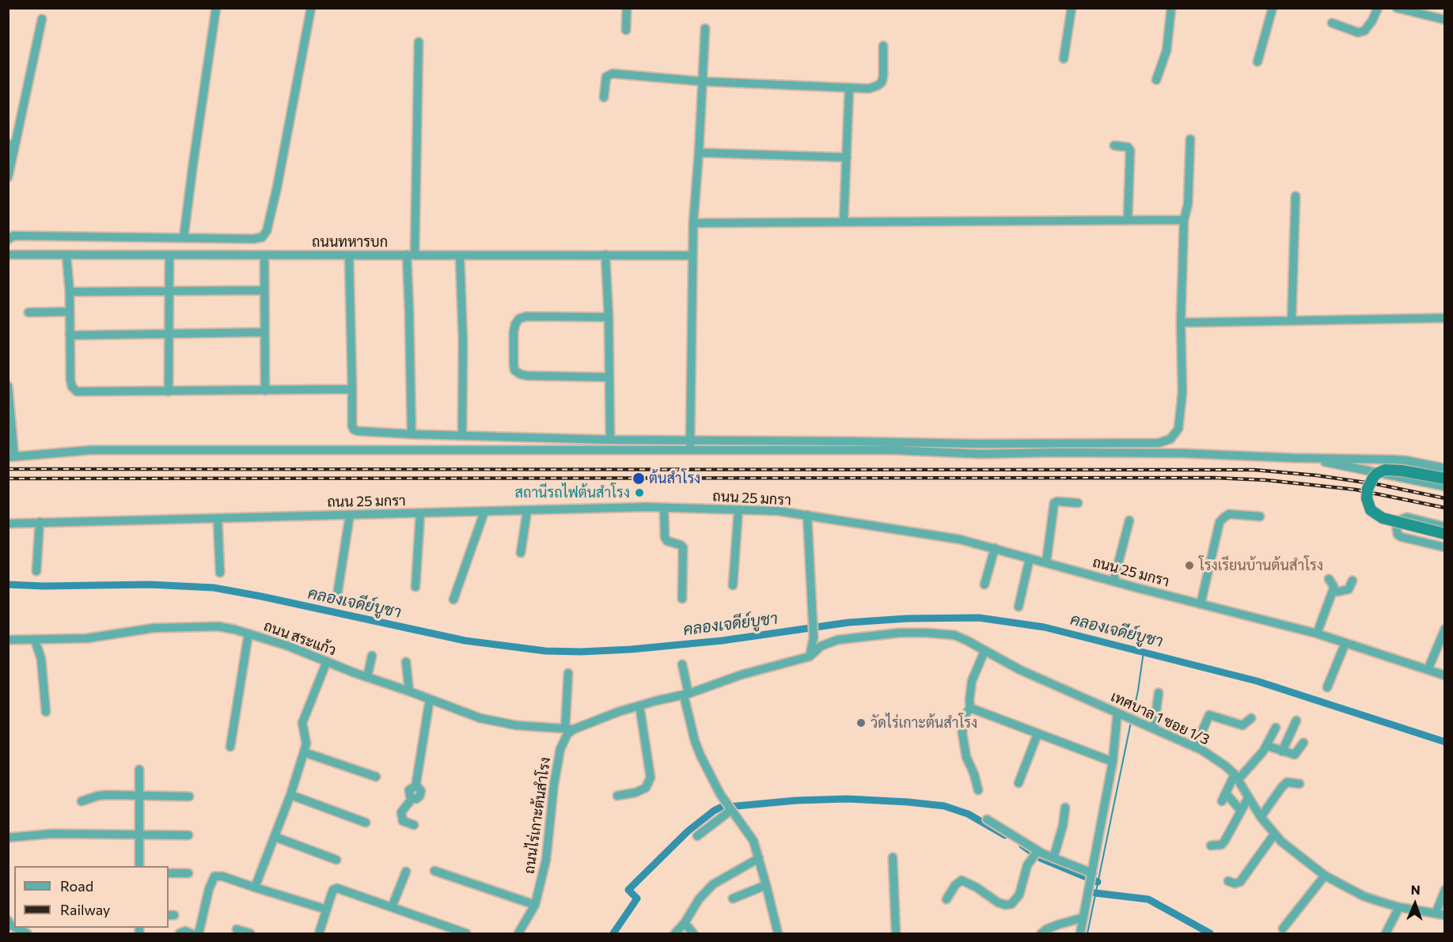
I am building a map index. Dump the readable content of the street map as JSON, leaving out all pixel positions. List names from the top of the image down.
{
  "streets": {
    "street": [
      "ถนนทหารบก",
      "ถนน 25 มกรา",
      "ถนน สระแก้ว",
      "เทศบาล 1 ซอย 1/3",
      "ถนนไร่เกาะต้นสำโรง"
    ]
  },
  "crossings": [
    ["ถนน สระแก้ว", "ถนนไร่เกาะต้นสำโรง"]
  ],
  "water": ["คลองเจดีย์บูชา"],
  "places": [
    "ต้นสำโรง",
    "สถานีรถไฟต้นสำโรง",
    "โรงเรียนบ้านต้นสำโรง",
    "วัดไร่เกาะต้นสำโรง"
  ],
  "legend": ["Road", "Railway"],
  "north": "top"
}
